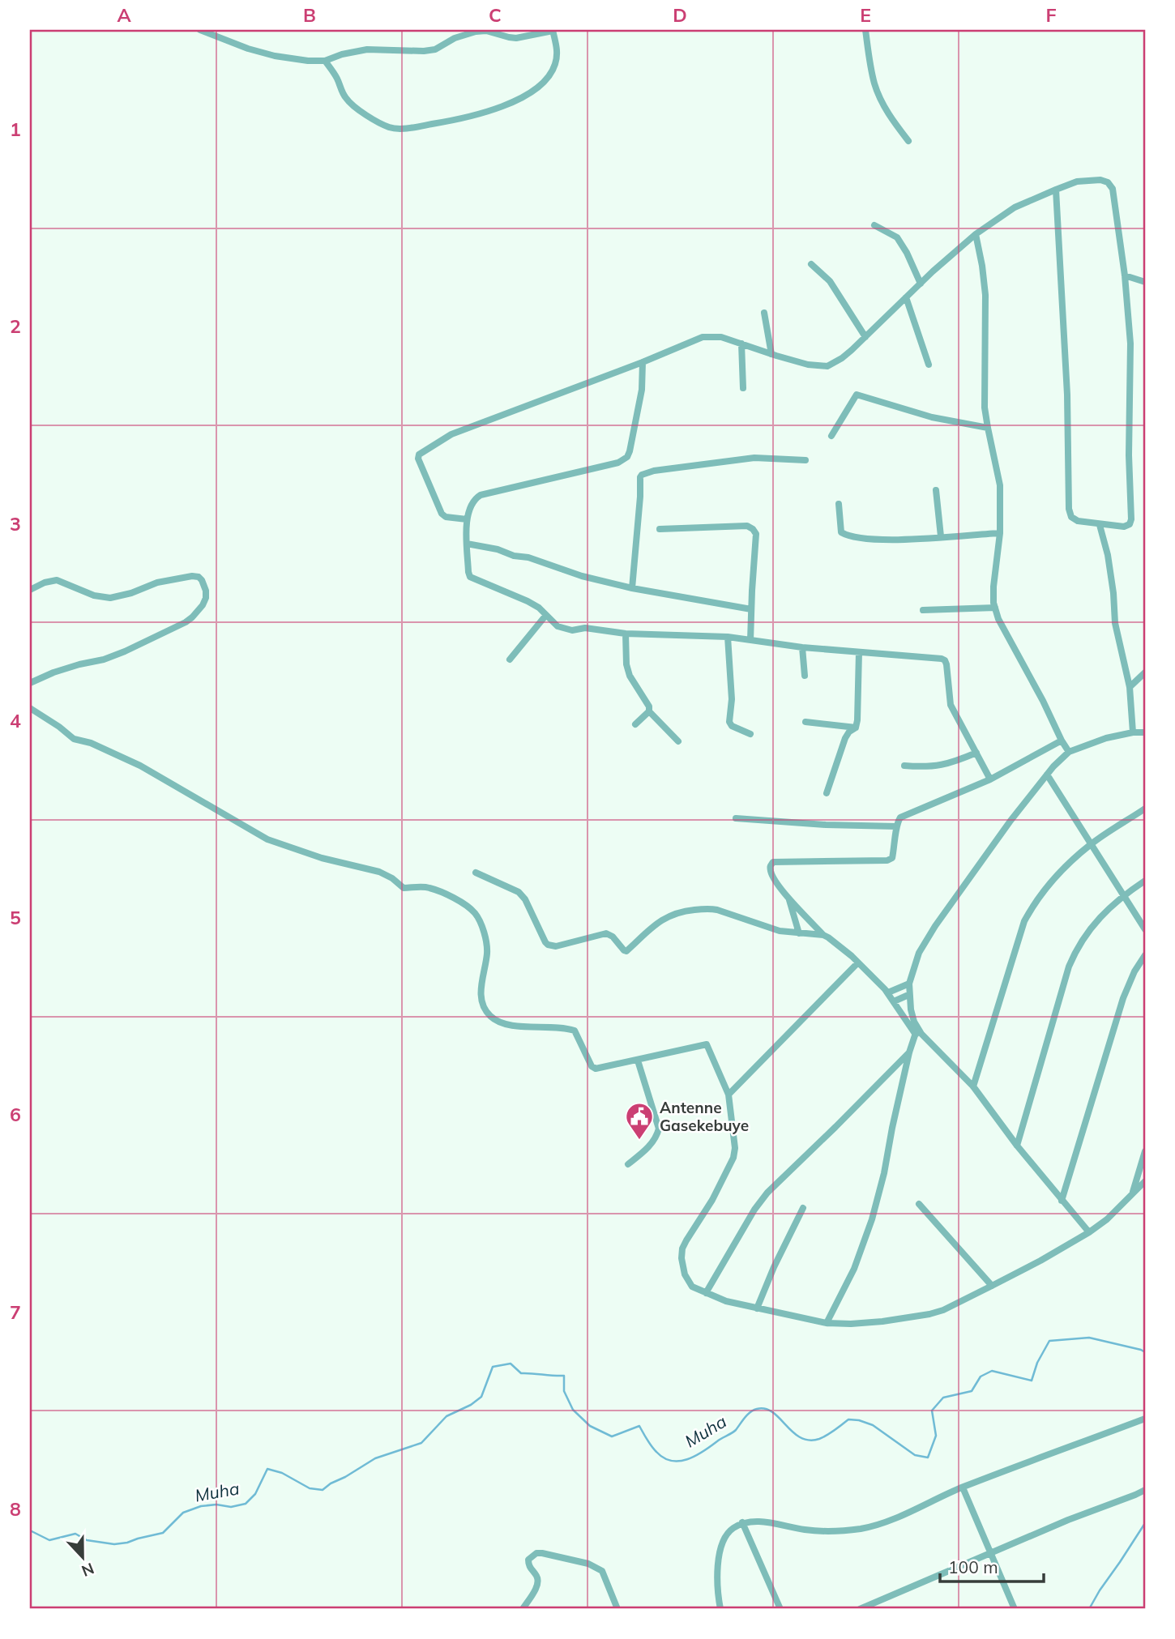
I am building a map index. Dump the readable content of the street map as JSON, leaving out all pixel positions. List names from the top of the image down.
{
  "water": ["Muha"],
  "places": {
    "public building": ["Antenne Gasekebuye"]
  },
  "scale_bar": "100 m",
  "north": "bottom",
  "grid": {
    "columns": [
      "A",
      "B",
      "C",
      "D",
      "E",
      "F"
    ],
    "rows": [
      "1",
      "2",
      "3",
      "4",
      "5",
      "6",
      "7",
      "8"
    ]
  }
}
